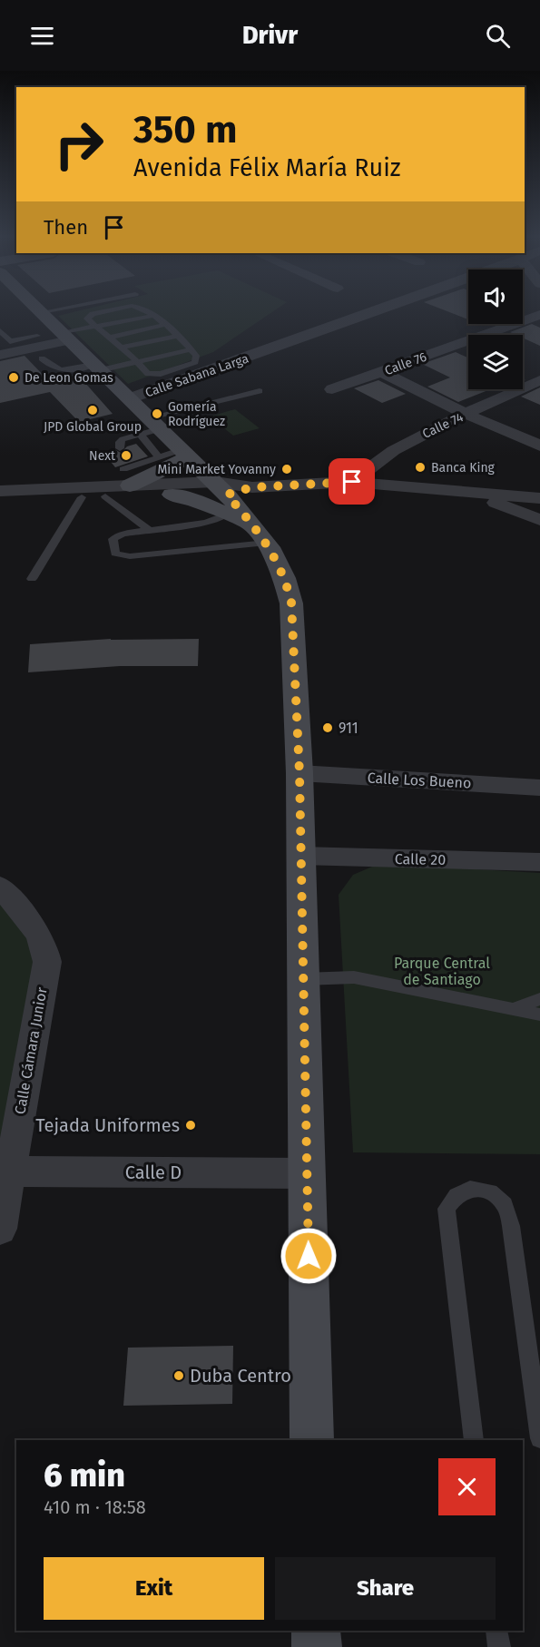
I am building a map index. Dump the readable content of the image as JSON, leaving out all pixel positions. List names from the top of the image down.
{
  "streets": {
    "street": [
      "Calle 76",
      "Calle Sabana Larga",
      "Calle 74",
      "Calle Los Bueno",
      "Calle 20",
      "Calle Cámara Junior",
      "Calle D"
    ]
  },
  "crossings": [
    ["Calle Cámara Junior", "Calle D"]
  ],
  "parks": ["Parque Central de Santiago"],
  "places": [
    "De Leon Gomas",
    "JPD Global Group",
    "Gomería Rodríguez",
    "Next",
    "Banca King",
    "Mini Market Yovanny",
    "911",
    "Tejada Uniformes",
    "Duba Centro"
  ],
  "page": {
    "header": "Drivr",
    "turn": ["350 m", "Avenida Félix María Ruiz"],
    "then": "Then",
    "heading": ["6 min", "410 m · 18:58"],
    "buttons": ["Exit", "Share"]
  }
}
